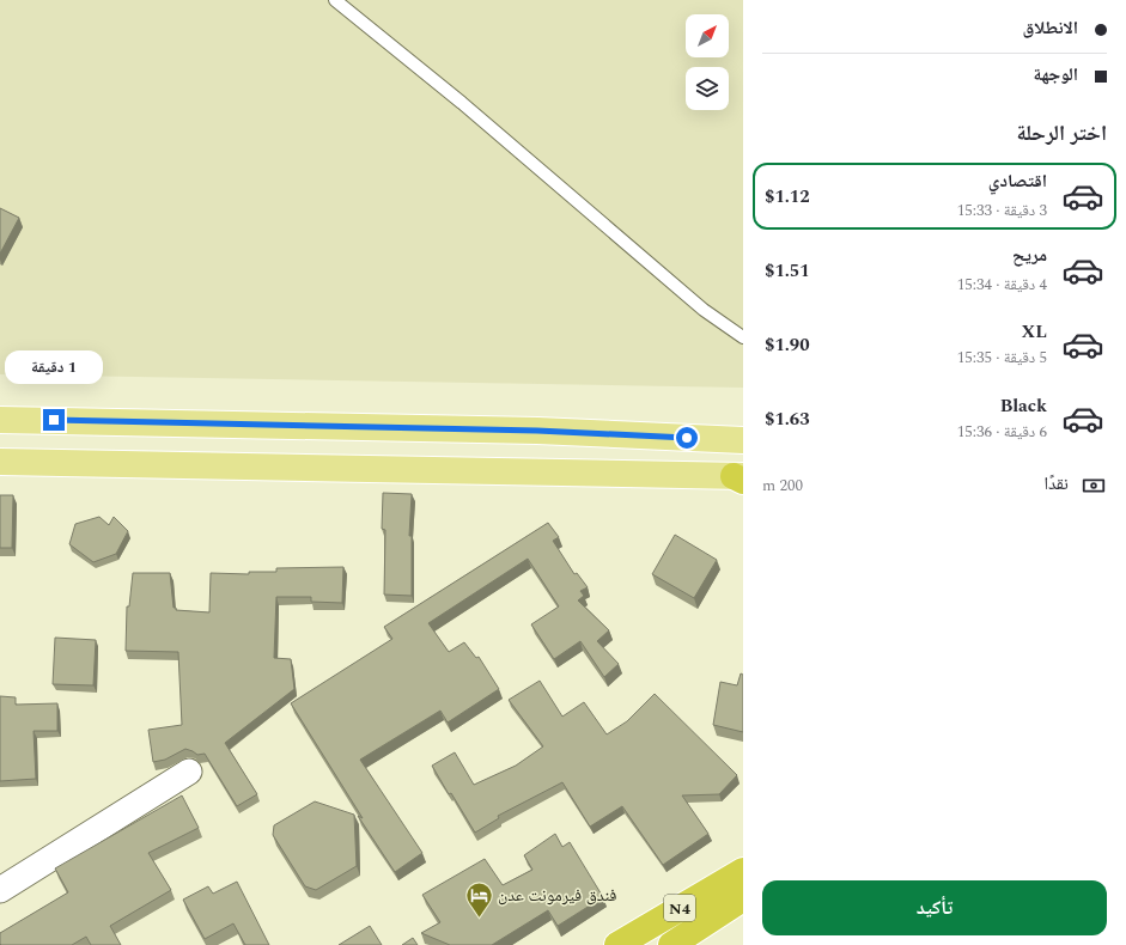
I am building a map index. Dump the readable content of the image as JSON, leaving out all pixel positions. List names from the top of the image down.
{
  "streets": {
    "highway": ["N4"]
  },
  "places": {
    "hotel": ["فندق فيرمونت عدن"]
  },
  "north": "top right",
  "page": {
    "banner": ["الانطلاق", "الوجهة"],
    "heading": "اختر الرحلة",
    "list": [
      {
        "name": "اقتصادي",
        "note": "3 دقيقة · 15:33",
        "value": "$1.12"
      },
      {
        "name": "مريح",
        "note": "4 دقيقة · 15:34",
        "value": "$1.51"
      },
      {
        "name": "XL",
        "note": "5 دقيقة · 15:35",
        "value": "$1.90"
      },
      {
        "name": "Black",
        "note": "6 دقيقة · 15:36",
        "value": "$1.63"
      }
    ],
    "bubble": "1 دقيقة",
    "pay": ["نقدًا", "200 m"],
    "buttons": "تأكيد"
  }
}
